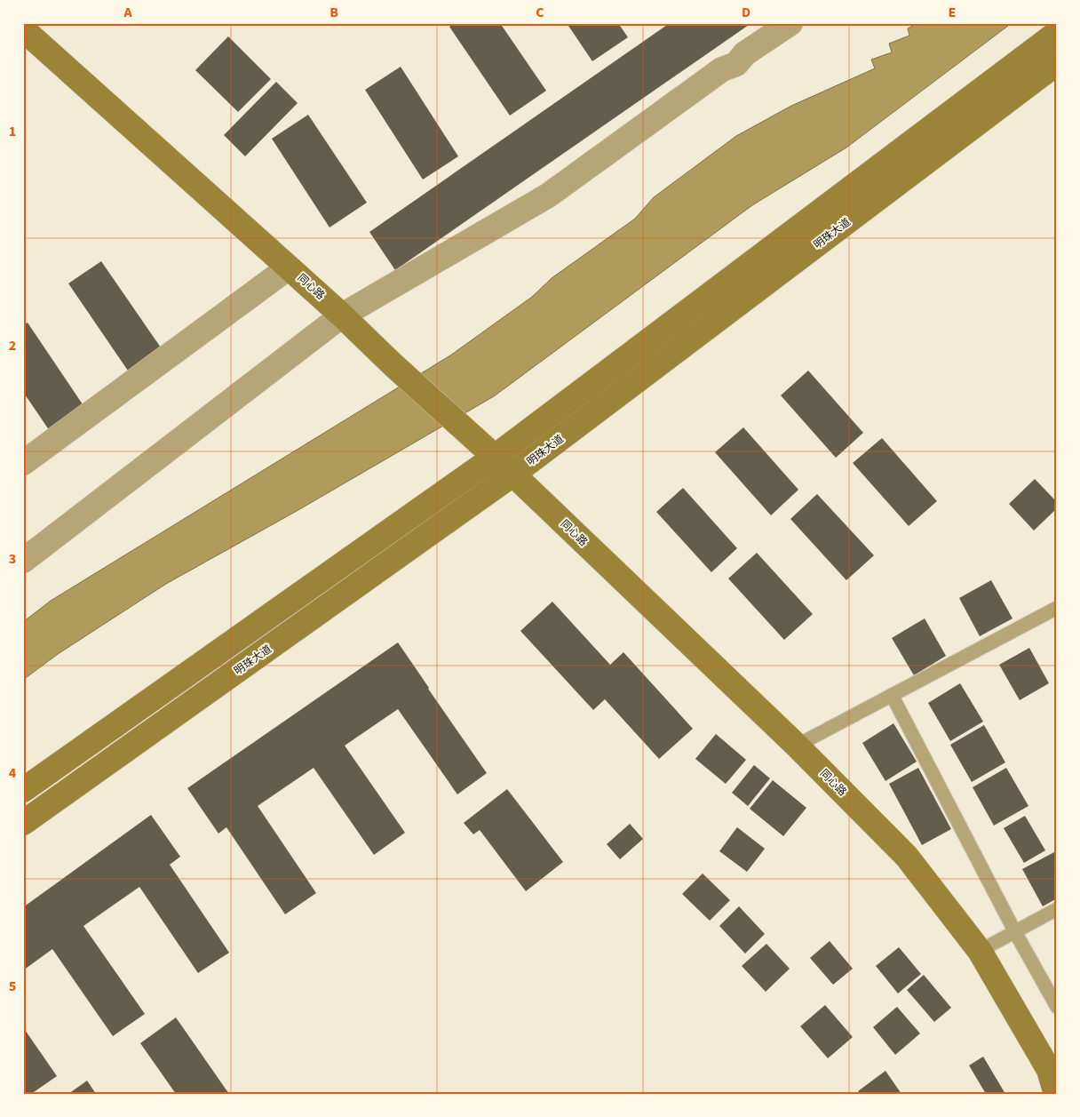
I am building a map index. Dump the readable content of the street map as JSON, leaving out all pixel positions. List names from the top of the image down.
{
  "streets": {
    "main road": ["明珠大道", "同心路"]
  },
  "crossings": [
    ["明珠大道", "同心路"]
  ],
  "grid": {
    "columns": [
      "A",
      "B",
      "C",
      "D",
      "E"
    ],
    "rows": [
      "1",
      "2",
      "3",
      "4",
      "5"
    ]
  }
}
